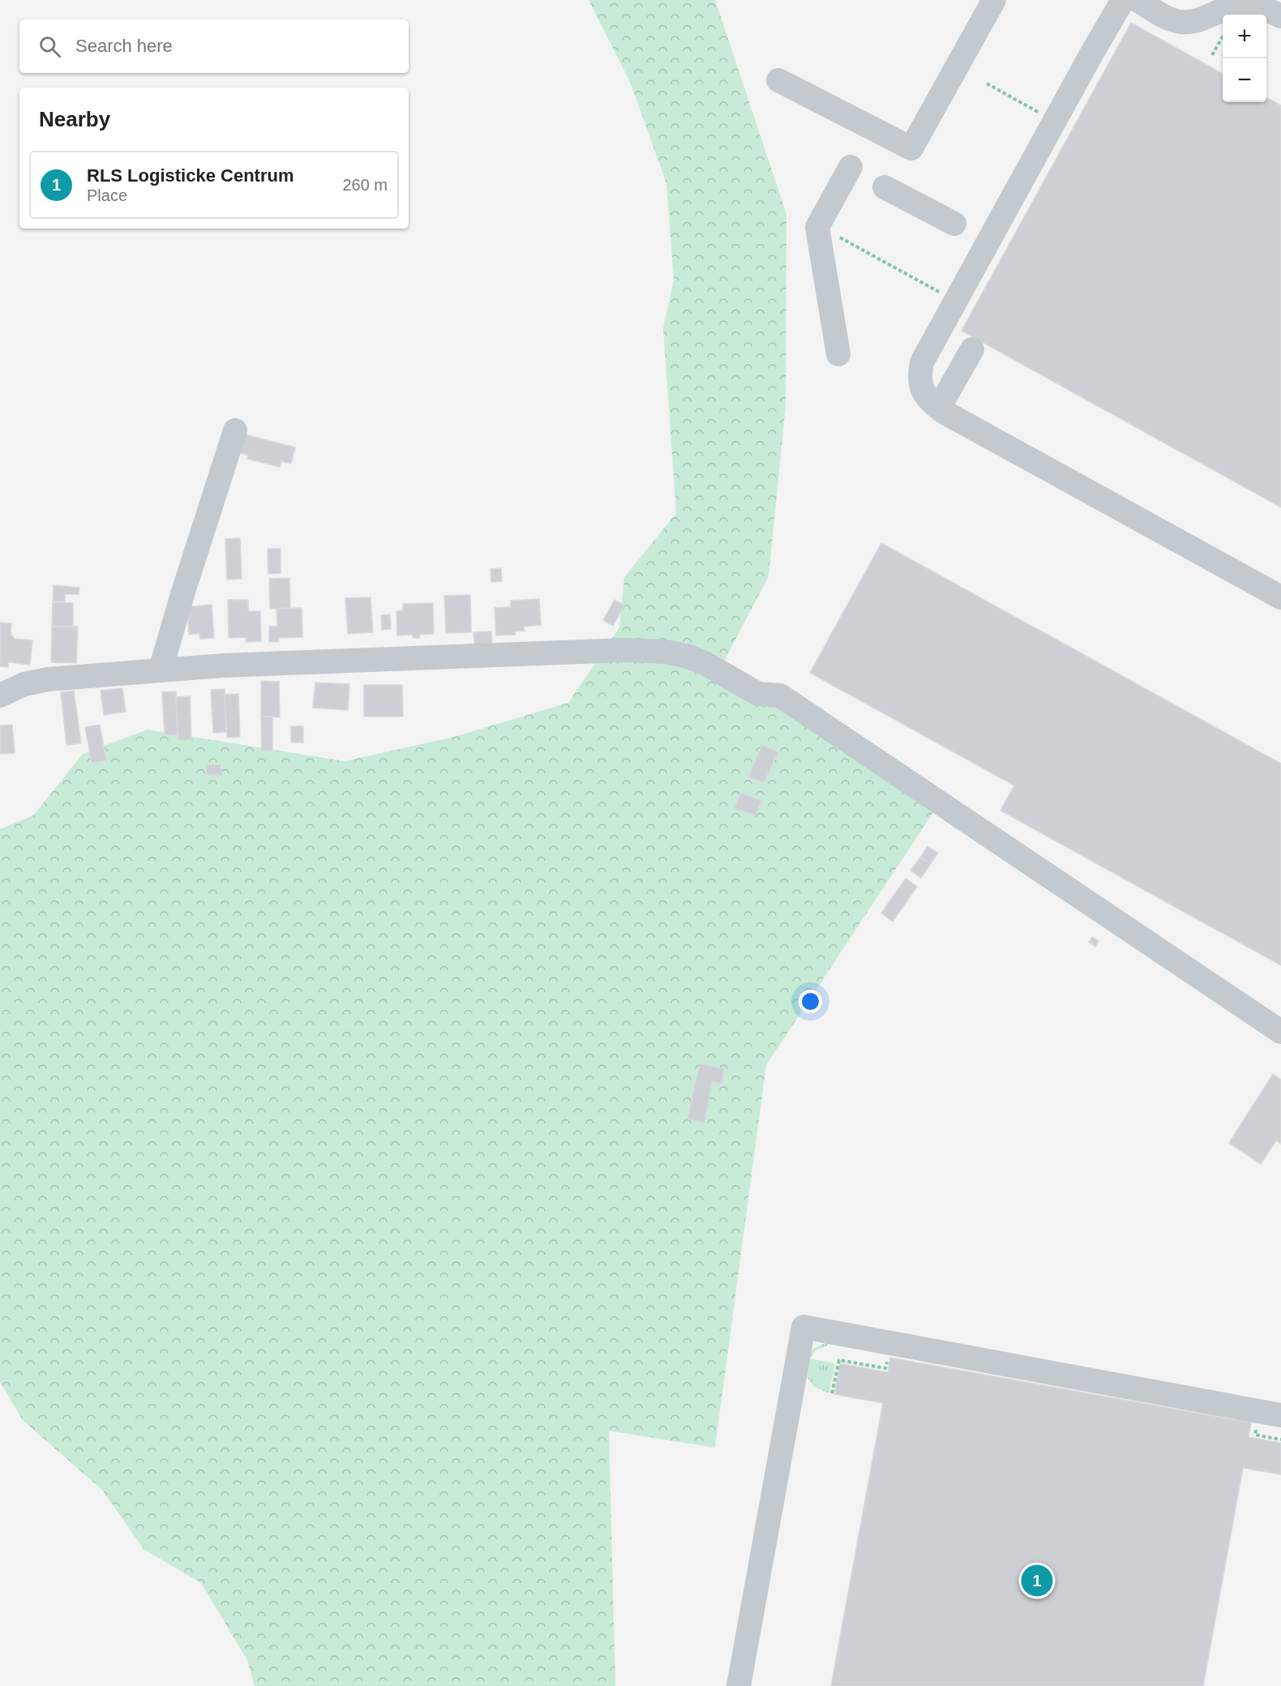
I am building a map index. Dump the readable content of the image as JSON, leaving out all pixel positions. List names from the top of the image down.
{
  "page": {
    "map_buttons": ["+", "−"],
    "search": "Search here",
    "heading": "Nearby",
    "list": [
      {
        "mark": "1",
        "name": "RLS Logisticke Centrum",
        "note": "Place",
        "value": "260 m"
      }
    ],
    "pins": "1"
  }
}
